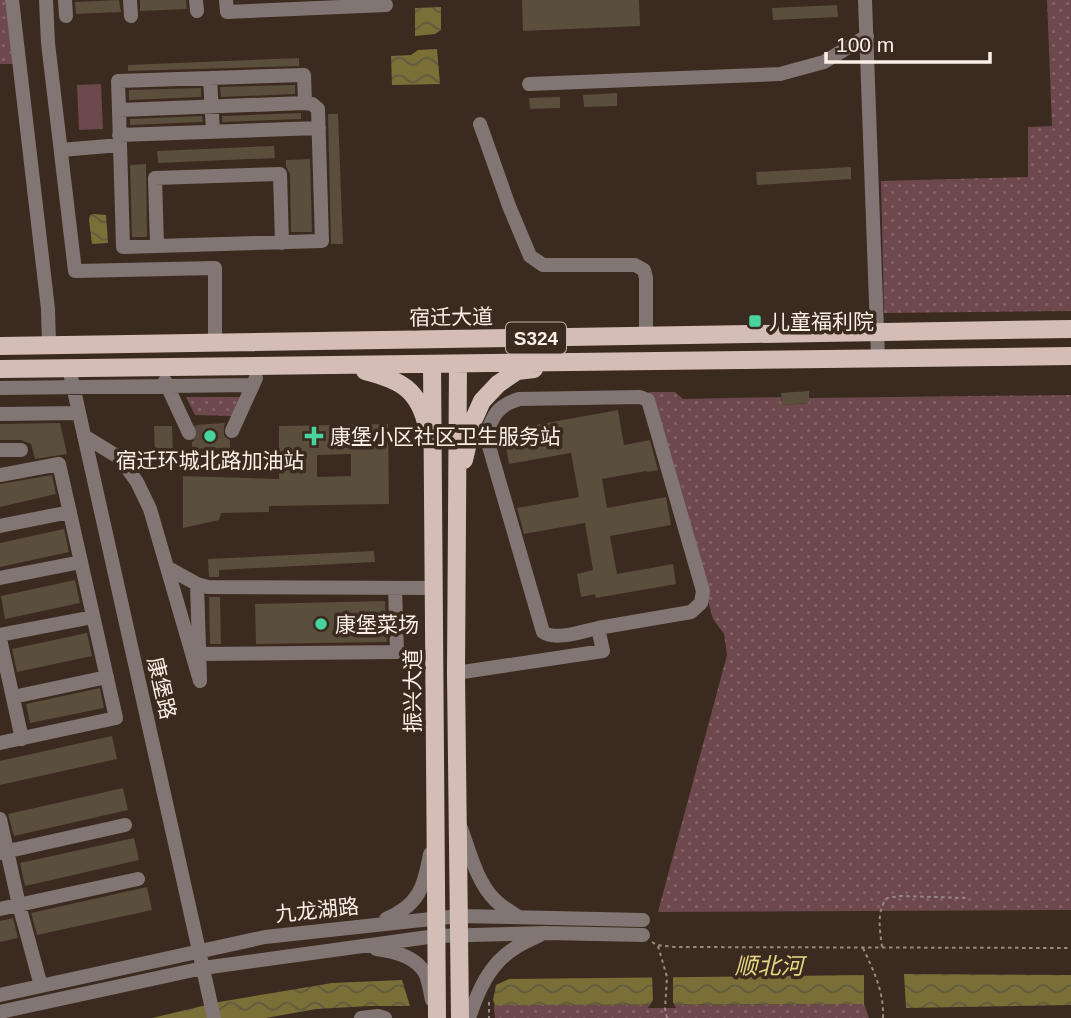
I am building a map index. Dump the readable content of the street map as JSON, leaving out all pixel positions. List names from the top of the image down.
{
  "streets": {
    "main road": ["宿迁大道", "S324", "振兴大道"],
    "street": ["康堡路", "九龙湖路"]
  },
  "crossings": [
    ["S324", "康堡路"],
    ["S324", "振兴大道"],
    ["康堡路", "九龙湖路"],
    ["振兴大道", "九龙湖路"]
  ],
  "water": ["顺北河"],
  "places": {
    "transit": ["儿童福利院"],
    "other": ["宿迁环城北路加油站", "康堡菜场"],
    "health": ["康堡小区社区卫生服务站"]
  },
  "scale_bar": "100 m"
}
